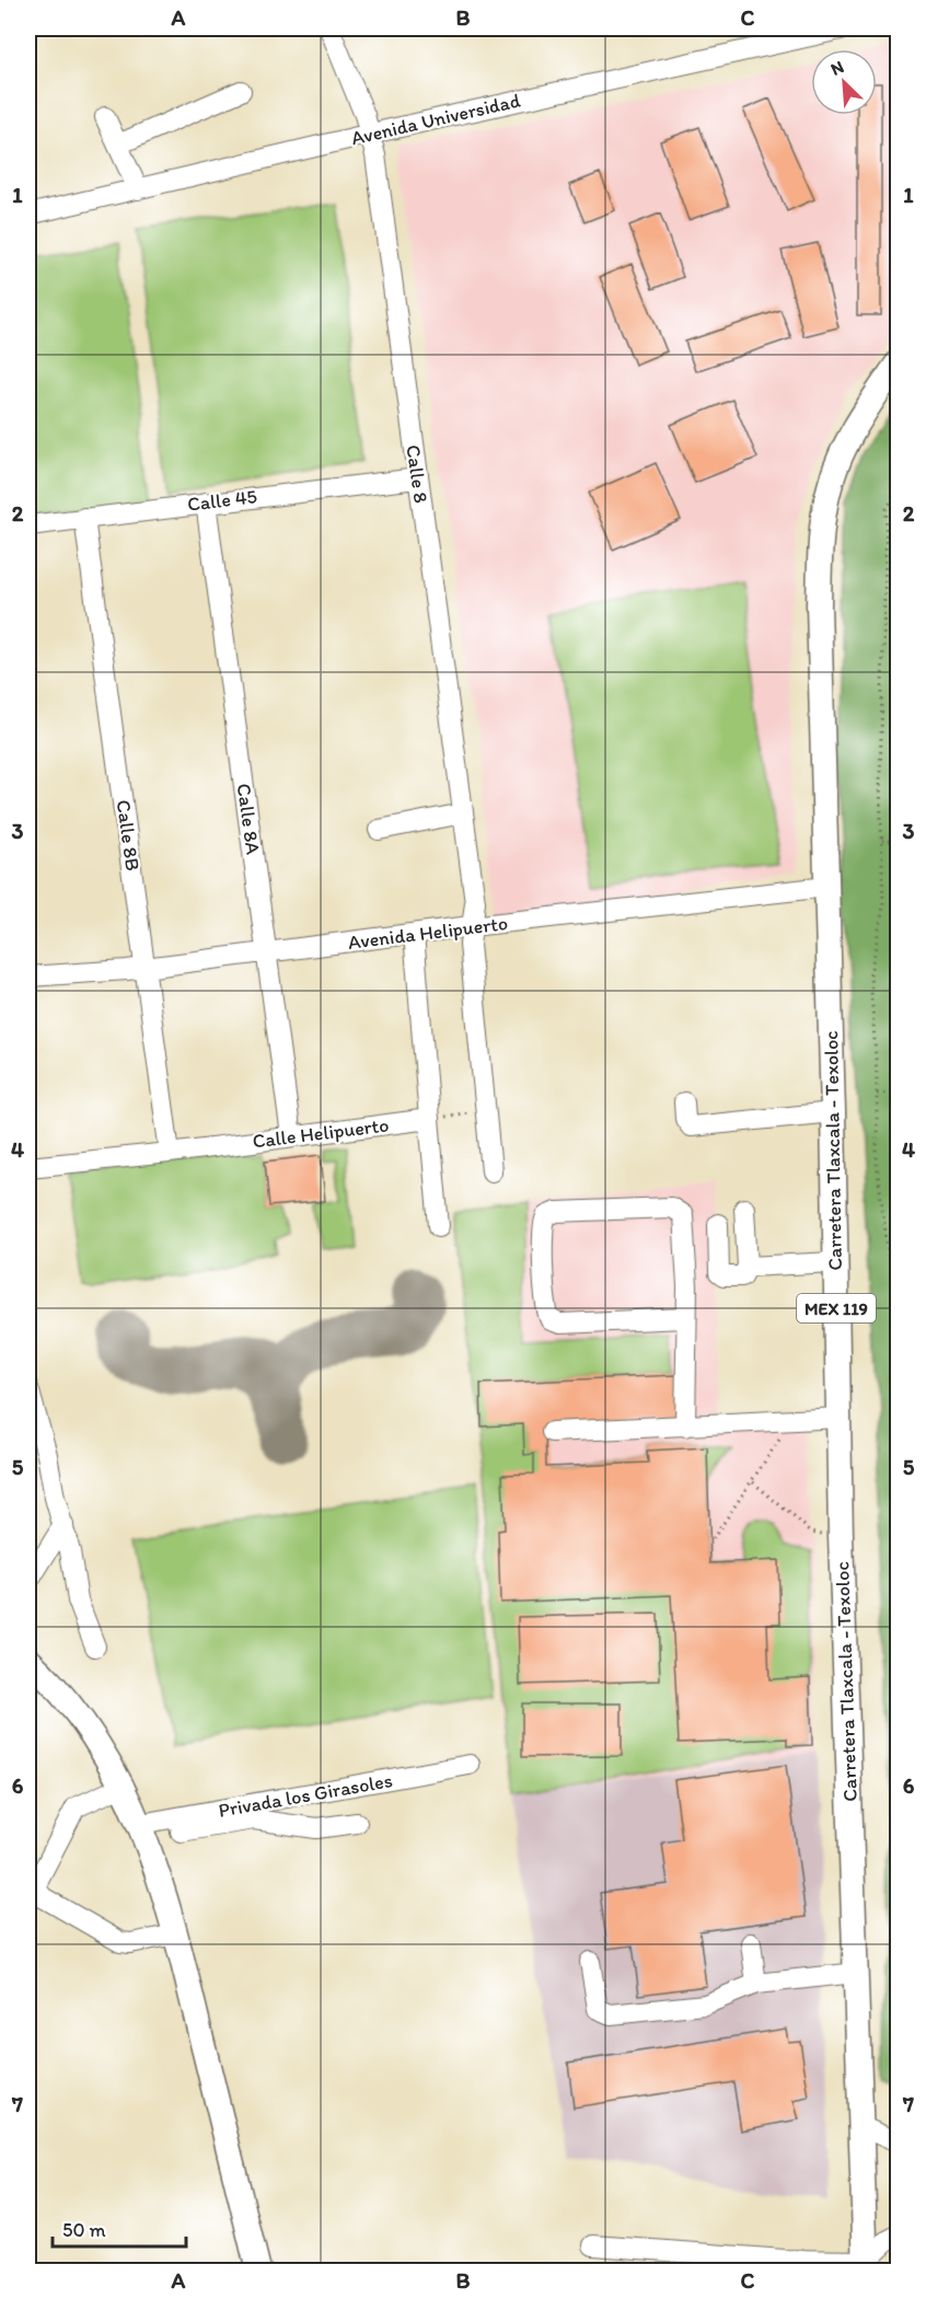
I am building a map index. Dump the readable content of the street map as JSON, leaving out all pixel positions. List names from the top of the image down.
{
  "streets": {
    "main road": ["Carretera Tlaxcala - Texoloc", "MEX 119"],
    "street": [
      "Avenida Universidad",
      "Calle 8",
      "Calle 45",
      "Calle 8A",
      "Calle 8B",
      "Avenida Helipuerto",
      "Calle Helipuerto",
      "Privada los Girasoles"
    ]
  },
  "crossings": [
    ["Avenida Universidad", "Calle 8"],
    ["Calle 8", "Calle 45"],
    ["Calle 8", "Avenida Helipuerto"],
    ["Calle 45", "Calle 8A"],
    ["Calle 45", "Calle 8B"],
    ["Calle 8A", "Avenida Helipuerto"],
    ["Calle 8A", "Calle Helipuerto"],
    ["Calle 8B", "Avenida Helipuerto"],
    ["Calle 8B", "Calle Helipuerto"],
    ["Avenida Helipuerto", "Carretera Tlaxcala - Texoloc"]
  ],
  "scale_bar": "50 m",
  "north": "top left",
  "grid": {
    "columns": ["A", "B", "C"],
    "rows": [
      "1",
      "2",
      "3",
      "4",
      "5",
      "6",
      "7"
    ]
  }
}
